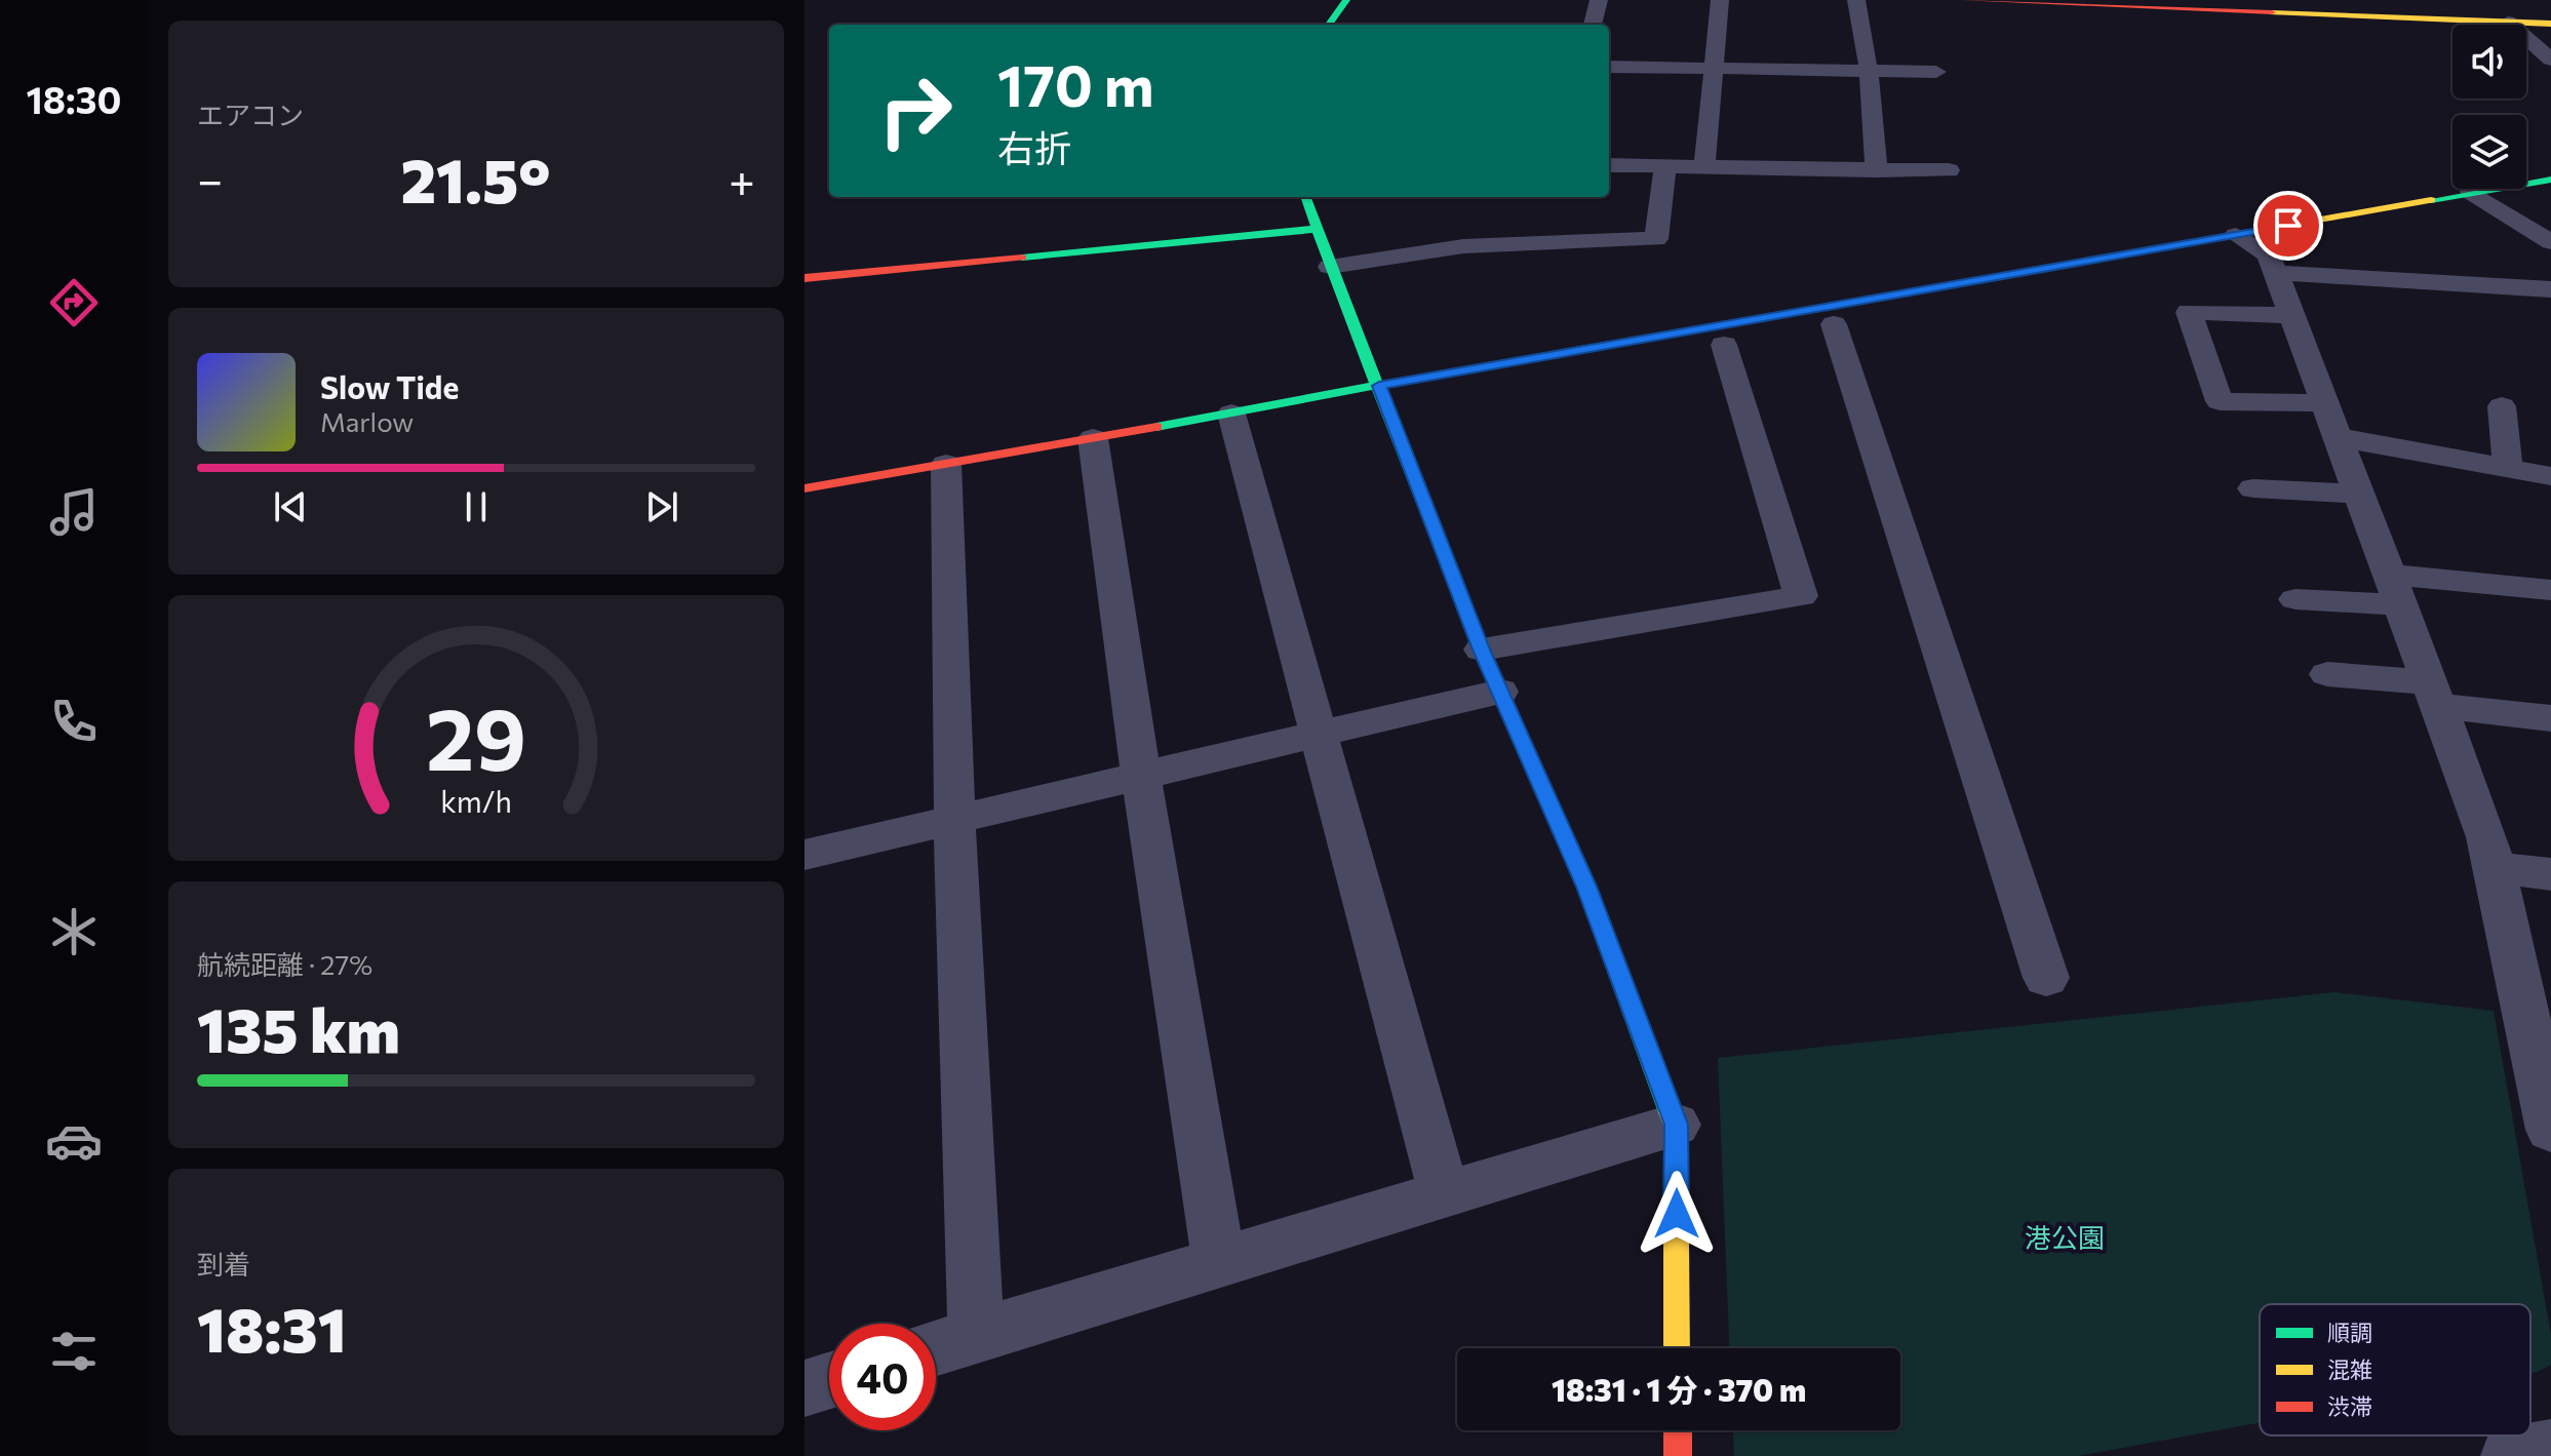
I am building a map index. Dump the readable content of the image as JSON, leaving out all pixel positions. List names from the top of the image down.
{
  "parks": ["港公園"],
  "legend": ["順調", "混雑", "渋滞"],
  "page": {
    "tabs": "18:30",
    "tile": [
      "エアコン",
      ["航続距離 · 27%", "135 km"],
      ["到着", "18:31"]
    ],
    "turn": ["170 m", "右折"],
    "heat": ["−", "21.5°", "+"],
    "song": ["Slow Tide", "Marlow"],
    "limit": "40",
    "trip": "18:31 · 1 分 · 370 m",
    "gauge": ["29", "km/h"]
  }
}
